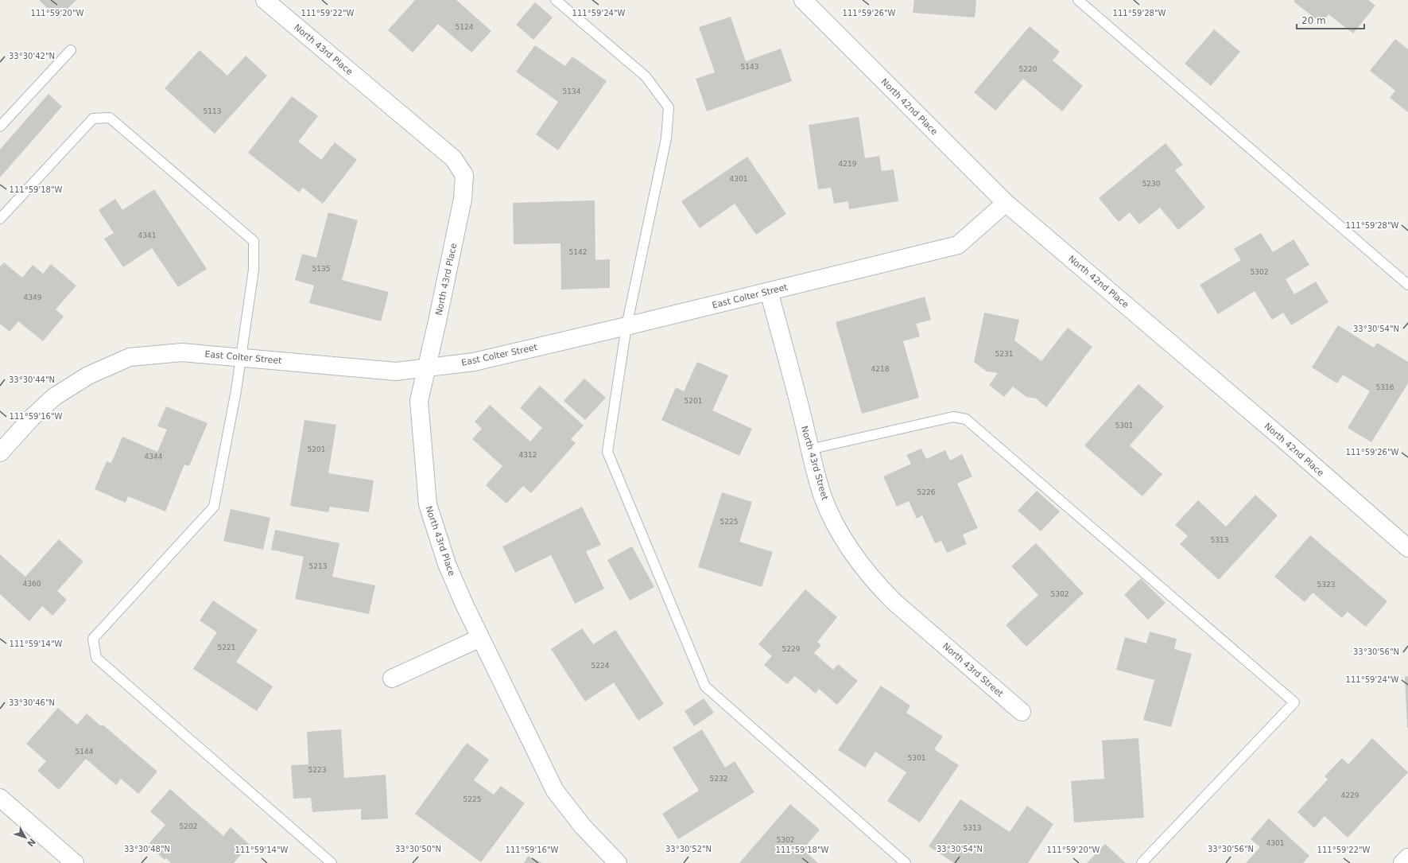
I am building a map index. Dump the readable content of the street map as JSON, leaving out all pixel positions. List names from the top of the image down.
{
  "streets": {
    "street": [
      "North 43rd Place",
      "North 42nd Place",
      "East Colter Street",
      "North 43rd Street"
    ]
  },
  "crossings": [
    ["North 43rd Place", "East Colter Street"],
    ["North 42nd Place", "East Colter Street"],
    ["East Colter Street", "North 43rd Street"]
  ],
  "house_numbers": [
    "5124",
    "5143",
    "5220",
    "5134",
    "5113",
    "4219",
    "4301",
    "5230",
    "4341",
    "5142",
    "5135",
    "5302",
    "4349",
    "5231",
    "4218",
    "5316",
    "5201",
    "5301",
    "5201",
    "4312",
    "4344",
    "5226",
    "5225",
    "5313",
    "5213",
    "4360",
    "5323",
    "5302",
    "5221",
    "5229",
    "5224",
    "5144",
    "5301",
    "5223",
    "5232",
    "4229",
    "5225",
    "5202",
    "5313",
    "5302",
    "4301"
  ],
  "scale_bar": "20 m",
  "north": "bottom right",
  "coordinates": [
    "111°59'20\"W",
    "111°59'22\"W",
    "111°59'24\"W",
    "111°59'26\"W",
    "111°59'28\"W",
    "33°30'42\"N",
    "111°59'18\"W",
    "33°30'54\"N",
    "33°30'44\"N",
    "111°59'16\"W",
    "111°59'14\"W",
    "33°30'56\"N",
    "33°30'46\"N",
    "33°30'48\"N",
    "33°30'50\"N",
    "33°30'52\"N"
  ]
}
